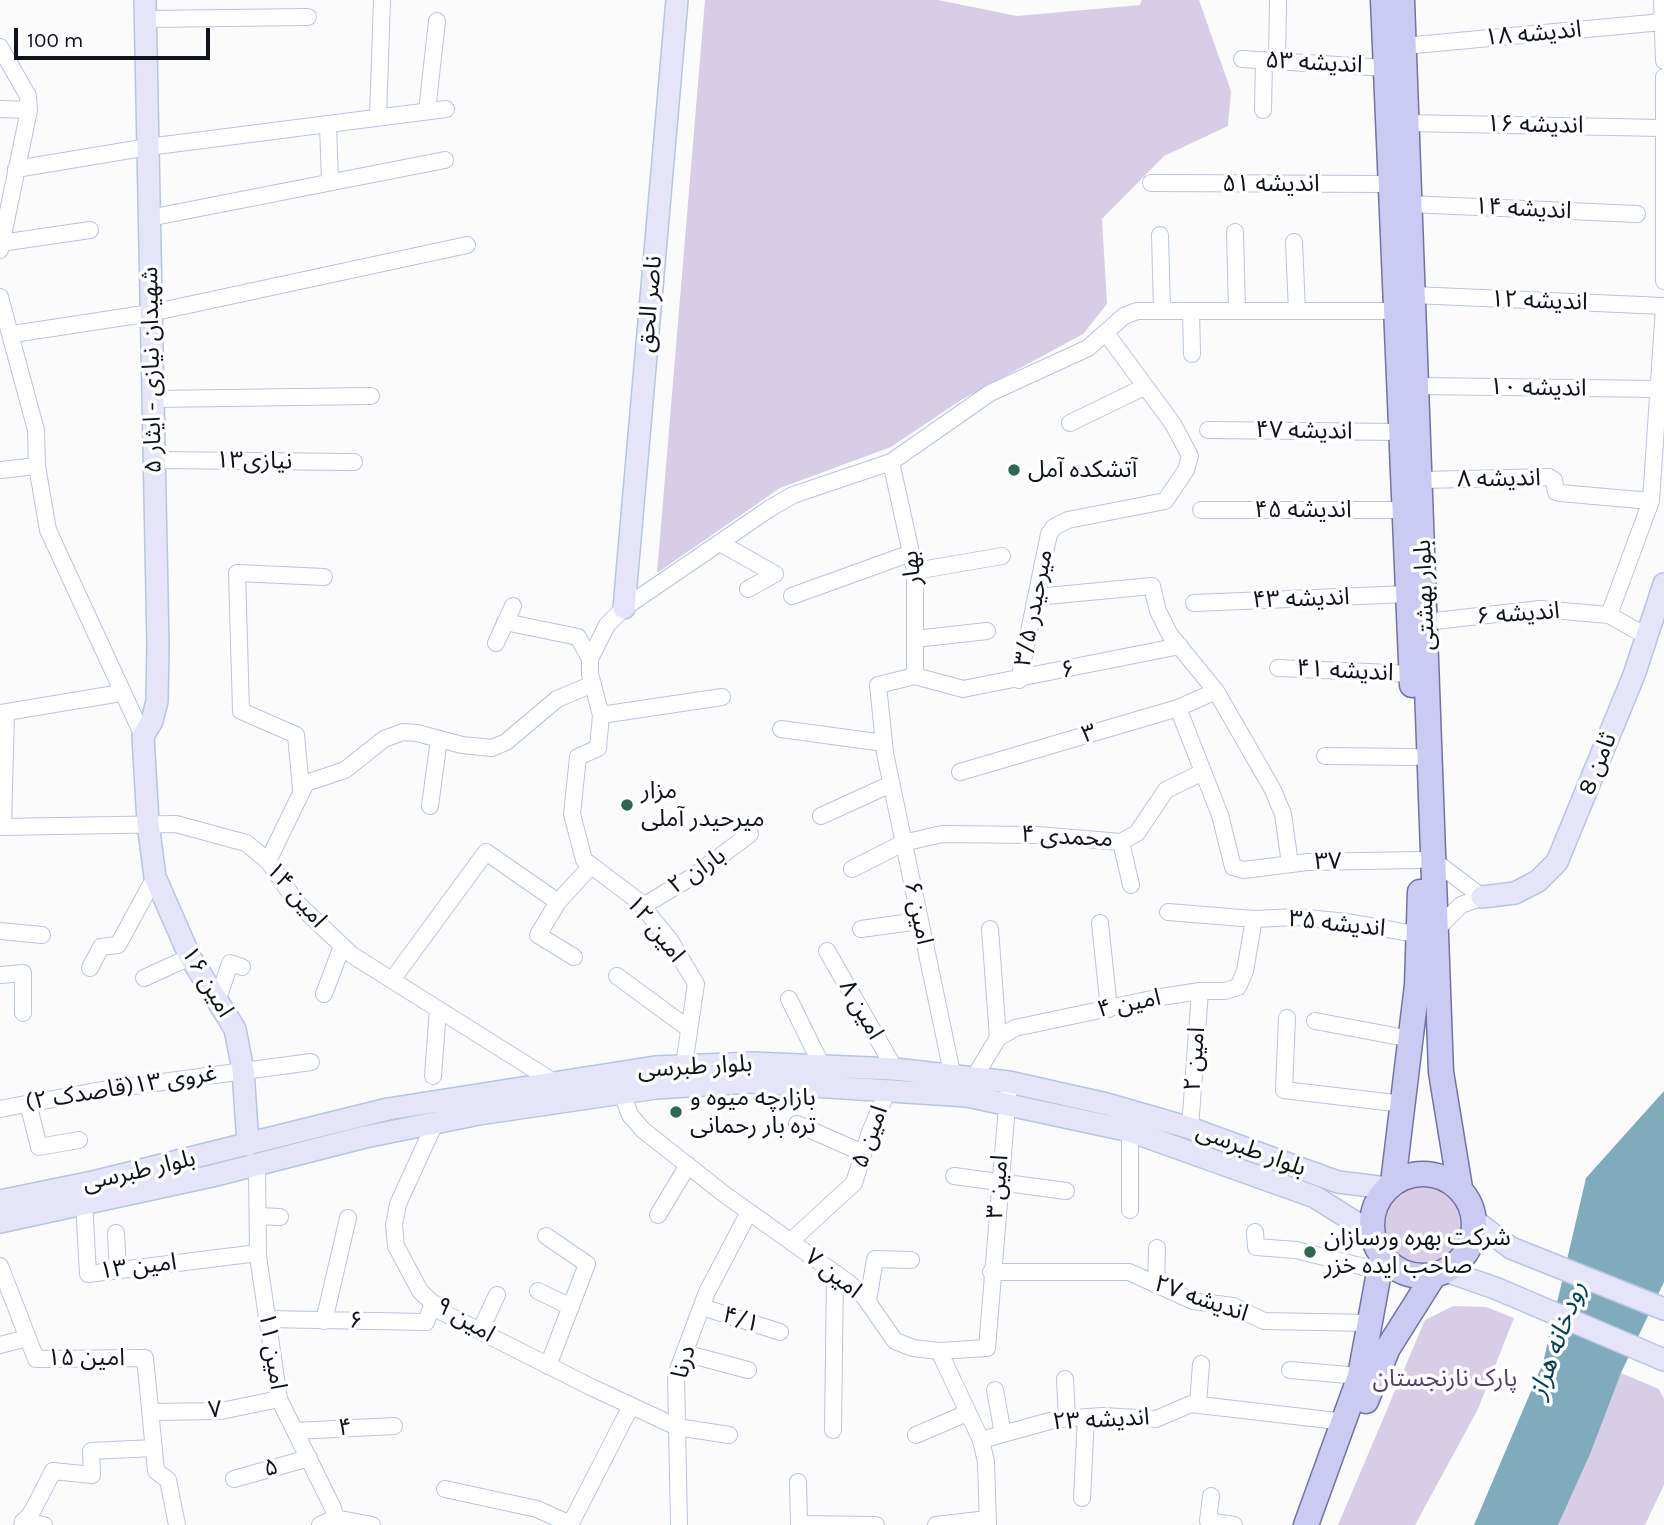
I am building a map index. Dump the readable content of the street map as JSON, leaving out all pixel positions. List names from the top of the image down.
{
  "streets": {
    "main road": [
      "ناصر الحق",
      "شهیدان نیازی - ایثار ۵",
      "بلوار بهشتی",
      "ثامن 8",
      "امین ۱۶",
      "بلوار طبرسی"
    ],
    "street": [
      "اندیشه ۱۸",
      "اندیشه ۵۳",
      "اندیشه ۱۶",
      "اندیشه ۵۱",
      "اندیشه ۱۴",
      "اندیشه ۱۲",
      "اندیشه ۱۰",
      "اندیشه ۴۷",
      "نیازی۱۳",
      "اندیشه ۸",
      "اندیشه ۴۵",
      "بهار",
      "اندیشه ۴۳",
      "میرحیدر ۳/۵",
      "اندیشه ۶",
      "۶",
      "اندیشه ۴۱",
      "۳",
      "محمدی ۴",
      "۳۷",
      "باران ۲",
      "امین ۱۴",
      "امین ۶",
      "اندیشه ۳۵",
      "امین ۱۲",
      "امین ۴",
      "امین ۸",
      "امین ۲",
      "غروی ۱۳(قاصدک ۲)",
      "امین ۵",
      "امین ۳",
      "امین ۱۳",
      "امین ۷",
      "اندیشه ۲۷",
      "امین ۹",
      "۴/۱",
      "امین ۱۱",
      "امین ۱۵",
      "درنا",
      "۷",
      "اندیشه ۲۳",
      "۴",
      "۵"
    ]
  },
  "crossings": [
    ["اندیشه ۱۸", "بلوار بهشتی"],
    ["اندیشه ۵۳", "بلوار بهشتی"],
    ["اندیشه ۱۶", "بلوار بهشتی"],
    ["اندیشه ۵۱", "اندیشه ۱۴"],
    ["اندیشه ۵۱", "بلوار بهشتی"],
    ["اندیشه ۱۴", "بلوار بهشتی"],
    ["اندیشه ۱۲", "ناصر الحق"],
    ["اندیشه ۱۲", "بهار"],
    ["اندیشه ۱۲", "بلوار بهشتی"],
    ["اندیشه ۱۲", "امین ۱۲"],
    ["شهیدان نیازی - ایثار ۵", "نیازی۱۳"],
    ["شهیدان نیازی - ایثار ۵", "امین ۱۶"],
    ["اندیشه ۱۰", "بلوار بهشتی"],
    ["اندیشه ۴۷", "بلوار بهشتی"],
    ["اندیشه ۸", "بلوار بهشتی"],
    ["اندیشه ۴۵", "بلوار بهشتی"],
    ["بهار", "۶"],
    ["بهار", "امین ۶"],
    ["بلوار بهشتی", "اندیشه ۴۳"],
    ["بلوار بهشتی", "اندیشه ۶"],
    ["بلوار بهشتی", "اندیشه ۴۱"],
    ["بلوار بهشتی", "۳۷"],
    ["بلوار بهشتی", "اندیشه ۳۵"],
    ["بلوار بهشتی", "بلوار طبرسی"],
    ["میرحیدر ۳/۵", "۶"],
    ["۶", "امین ۶"],
    ["۶", "امین ۹"],
    ["۶", "امین ۱۱"],
    ["محمدی ۴", "۳۷"],
    ["محمدی ۴", "امین ۶"],
    ["باران ۲", "امین ۱۲"],
    ["امین ۱۴", "امین ۱۶"],
    ["امین ۱۴", "بلوار طبرسی"],
    ["امین ۶", "بلوار طبرسی"],
    ["اندیشه ۳۵", "امین ۴"],
    ["امین ۱۲", "بلوار طبرسی"],
    ["امین ۱۶", "بلوار طبرسی"],
    ["امین ۱۶", "غروی ۱۳(قاصدک ۲)"],
    ["امین ۴", "امین ۲"],
    ["امین ۸", "بلوار طبرسی"],
    ["امین ۲", "بلوار طبرسی"],
    ["بلوار طبرسی", "امین ۵"],
    ["بلوار طبرسی", "امین ۳"],
    ["بلوار طبرسی", "امین ۱۳"],
    ["بلوار طبرسی", "امین ۷"],
    ["بلوار طبرسی", "امین ۹"],
    ["بلوار طبرسی", "امین ۱۱"],
    ["امین ۵", "امین ۷"],
    ["امین ۳", "امین ۷"],
    ["امین ۳", "اندیشه ۲۷"],
    ["امین ۱۳", "امین ۱۱"],
    ["امین ۷", "درنا"],
    ["امین ۹", "درنا"],
    ["۴/۱", "درنا"],
    ["امین ۱۱", "۷"],
    ["امین ۱۱", "۴"],
    ["امین ۱۱", "۵"],
    ["امین ۱۵", "۷"]
  ],
  "water": ["رودخانه هراز"],
  "parks": ["پارک نارنجستان"],
  "places": [
    "آتشکده آمل",
    "مزار میرحیدر آملی",
    "بازارچه میوه و تره بار رحمانی",
    "شرکت بهره ورسازان صاحب ایده خزر"
  ],
  "scale_bar": "100 m"
}
